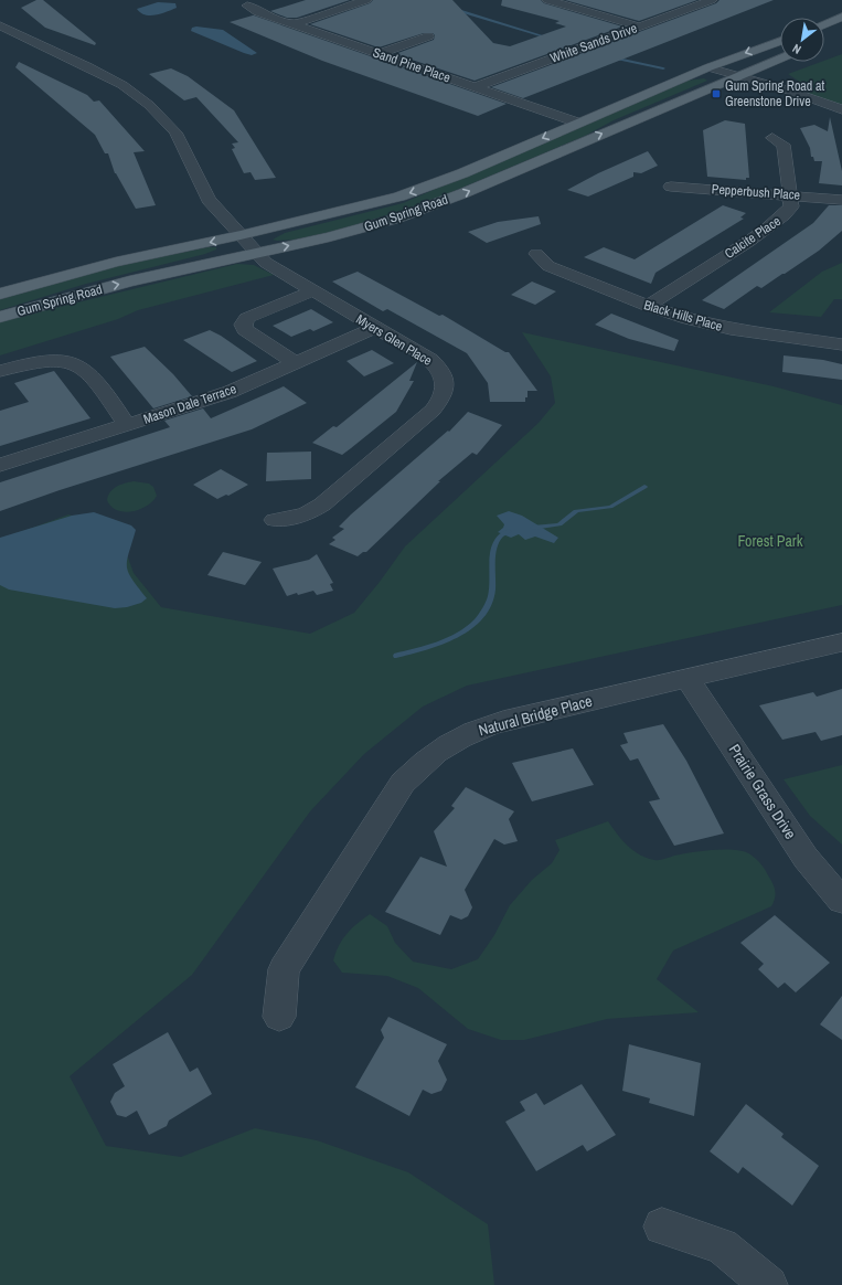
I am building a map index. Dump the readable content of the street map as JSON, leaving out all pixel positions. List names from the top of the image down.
{
  "streets": {
    "main road": ["Gum Spring Road"],
    "street": [
      "White Sands Drive",
      "Sand Pine Place",
      "Pepperbush Place",
      "Calcite Place",
      "Black Hills Place",
      "Myers Glen Place",
      "Mason Dale Terrace",
      "Natural Bridge Place",
      "Prairie Grass Drive"
    ]
  },
  "crossings": [
    ["White Sands Drive", "Sand Pine Place"],
    ["Sand Pine Place", "Gum Spring Road"],
    ["Pepperbush Place", "Calcite Place"],
    ["Gum Spring Road", "Myers Glen Place"],
    ["Calcite Place", "Black Hills Place"],
    ["Myers Glen Place", "Mason Dale Terrace"],
    ["Natural Bridge Place", "Prairie Grass Drive"]
  ],
  "parks": ["Forest Park"],
  "places": {
    "transit": ["Gum Spring Road at Greenstone Drive"]
  },
  "north": "bottom left"
}
